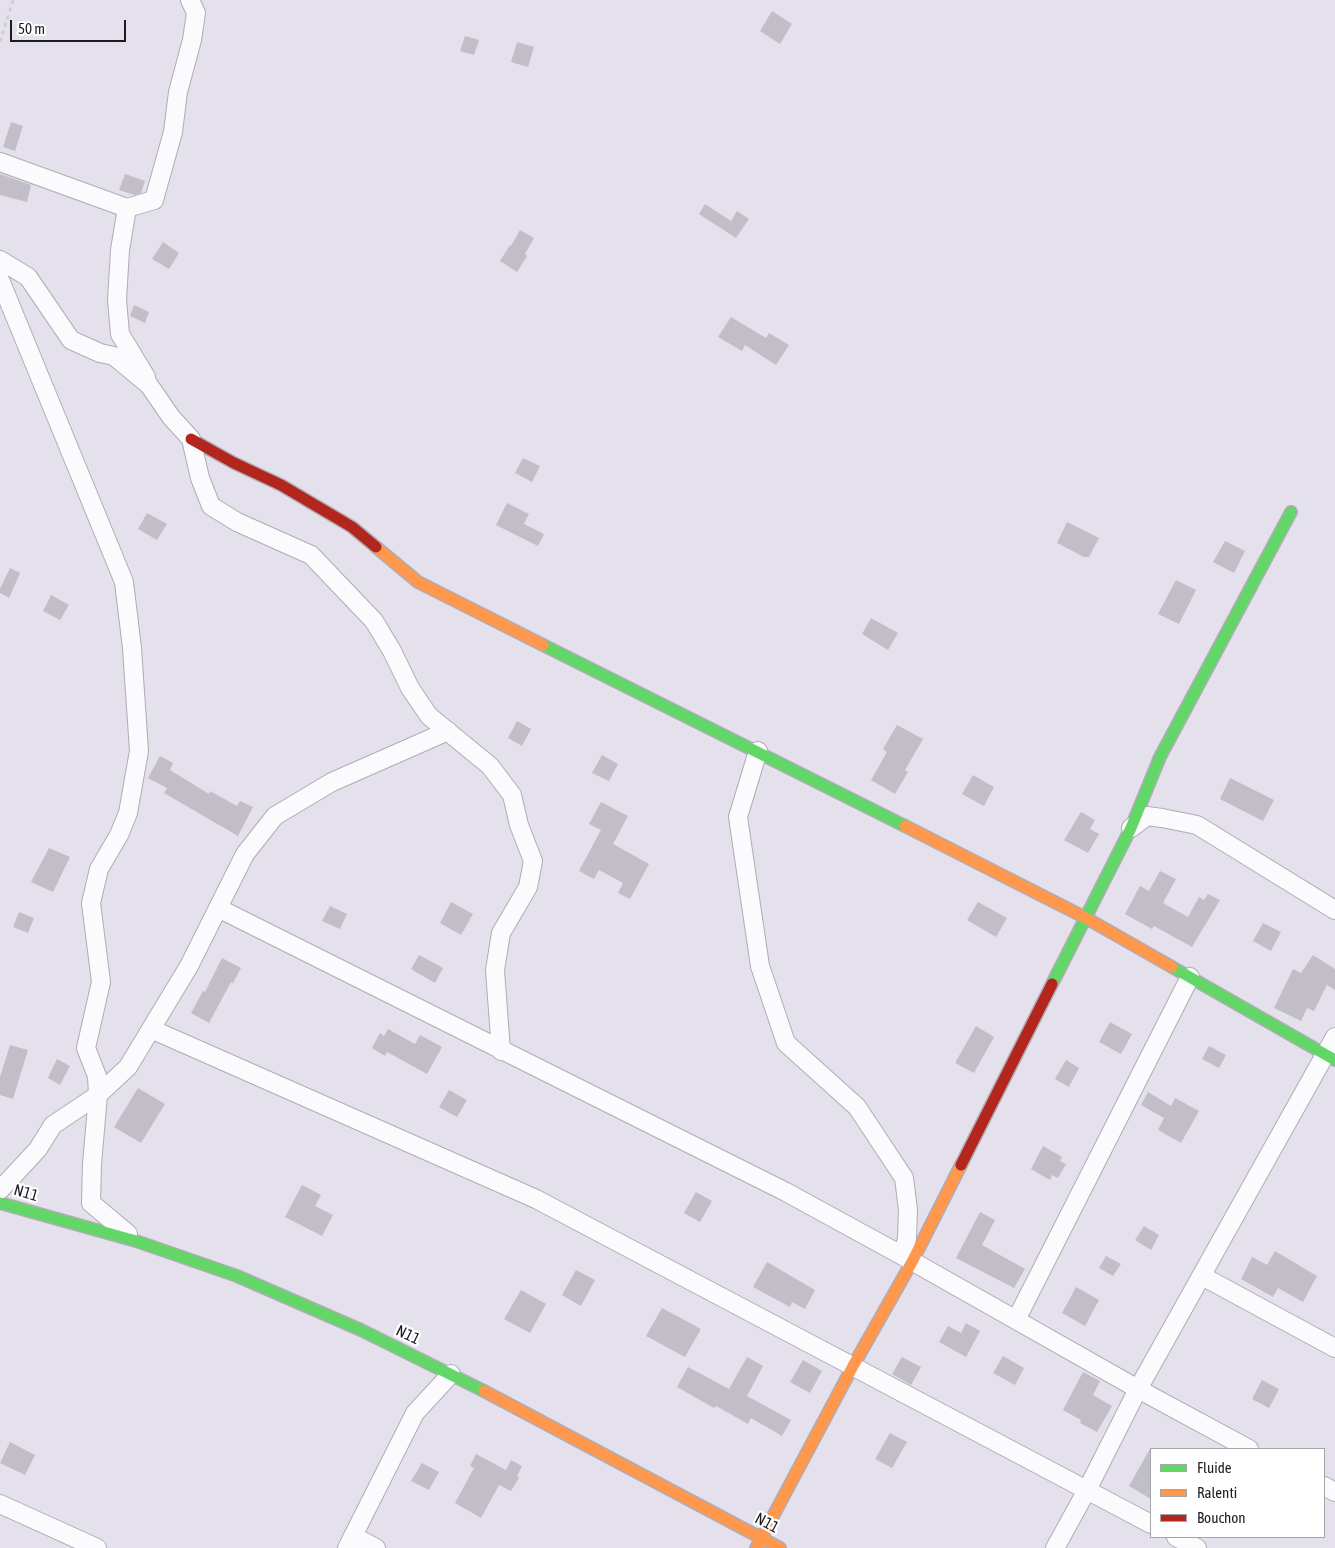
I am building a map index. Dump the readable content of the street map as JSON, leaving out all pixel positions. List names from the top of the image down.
{
  "streets": {
    "street": ["N11"]
  },
  "legend": ["Fluide", "Ralenti", "Bouchon"],
  "scale_bar": "50 m"
}
